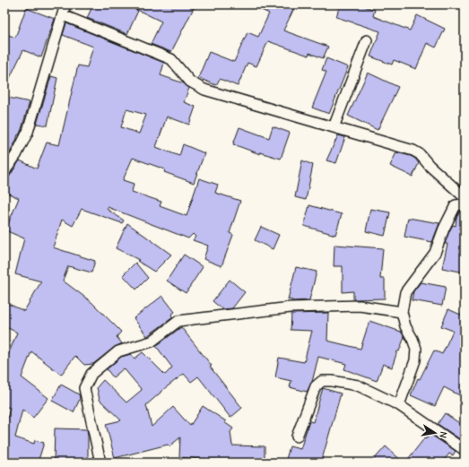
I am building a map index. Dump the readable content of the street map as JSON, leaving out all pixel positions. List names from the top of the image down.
{
  "north": "right"
}
